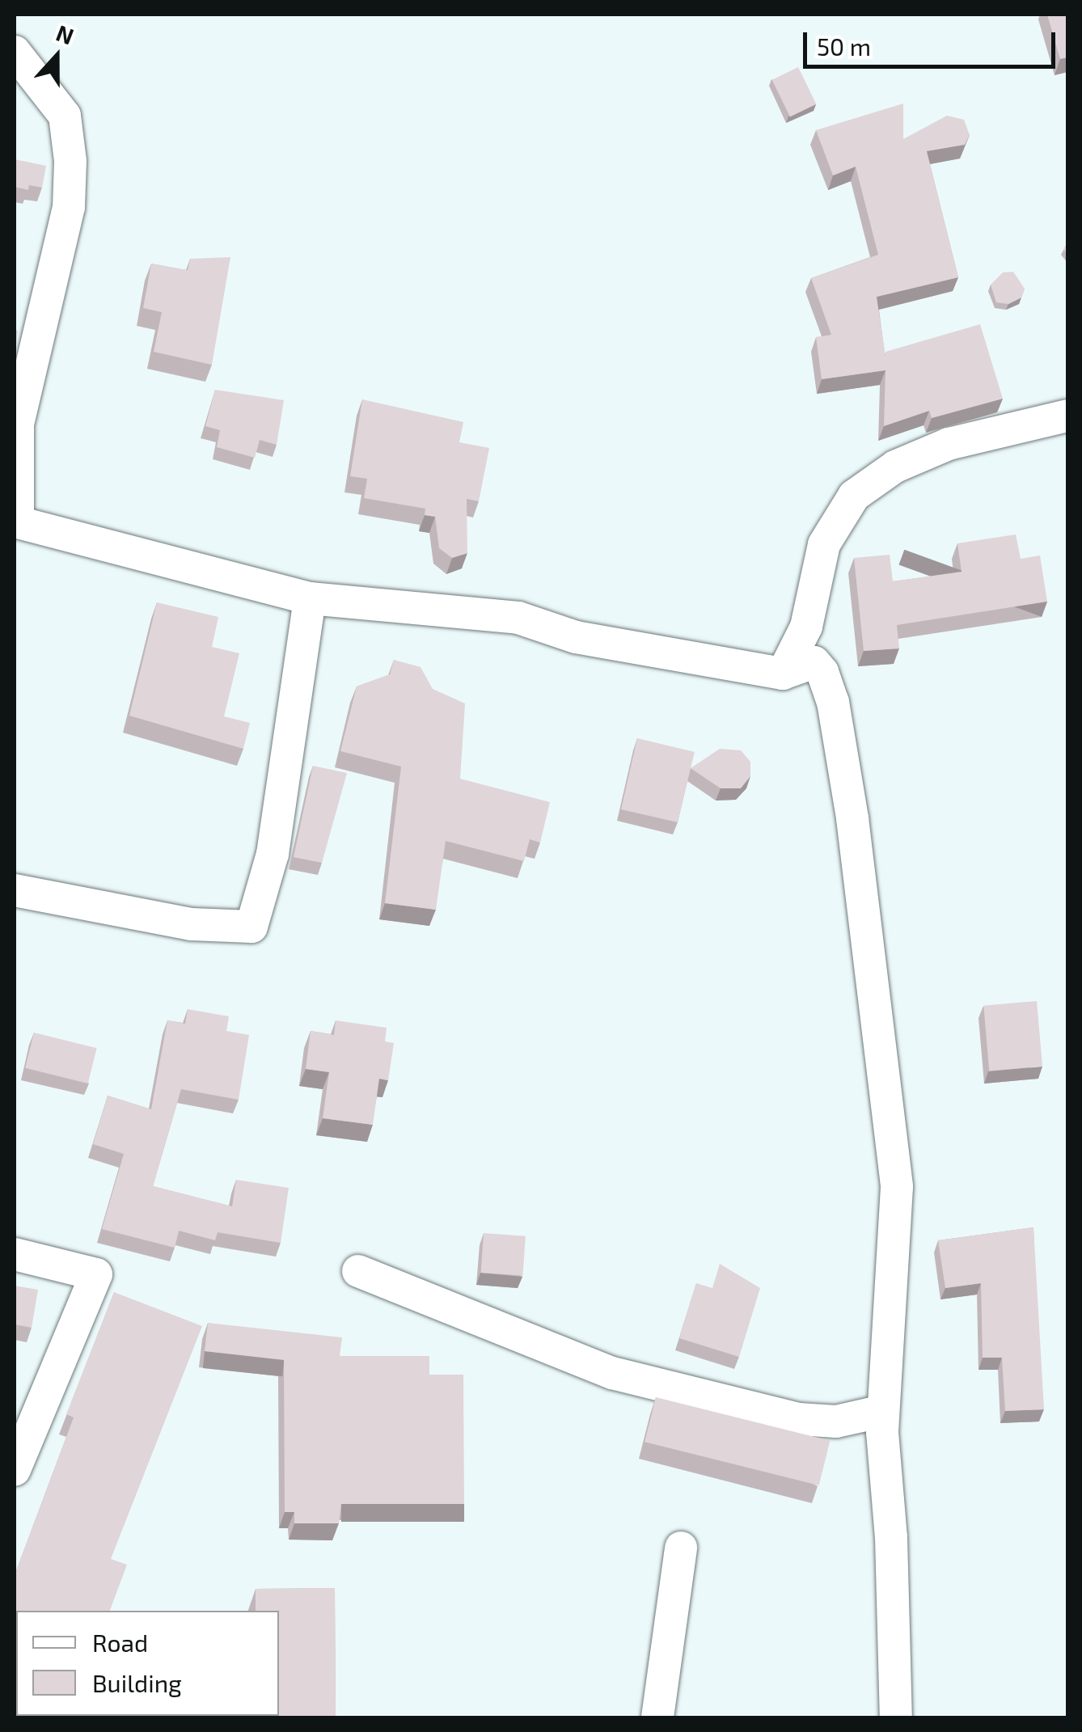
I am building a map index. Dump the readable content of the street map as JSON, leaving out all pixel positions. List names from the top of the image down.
{
  "legend": ["Road", "Building"],
  "scale_bar": "50 m",
  "north": "top"
}
